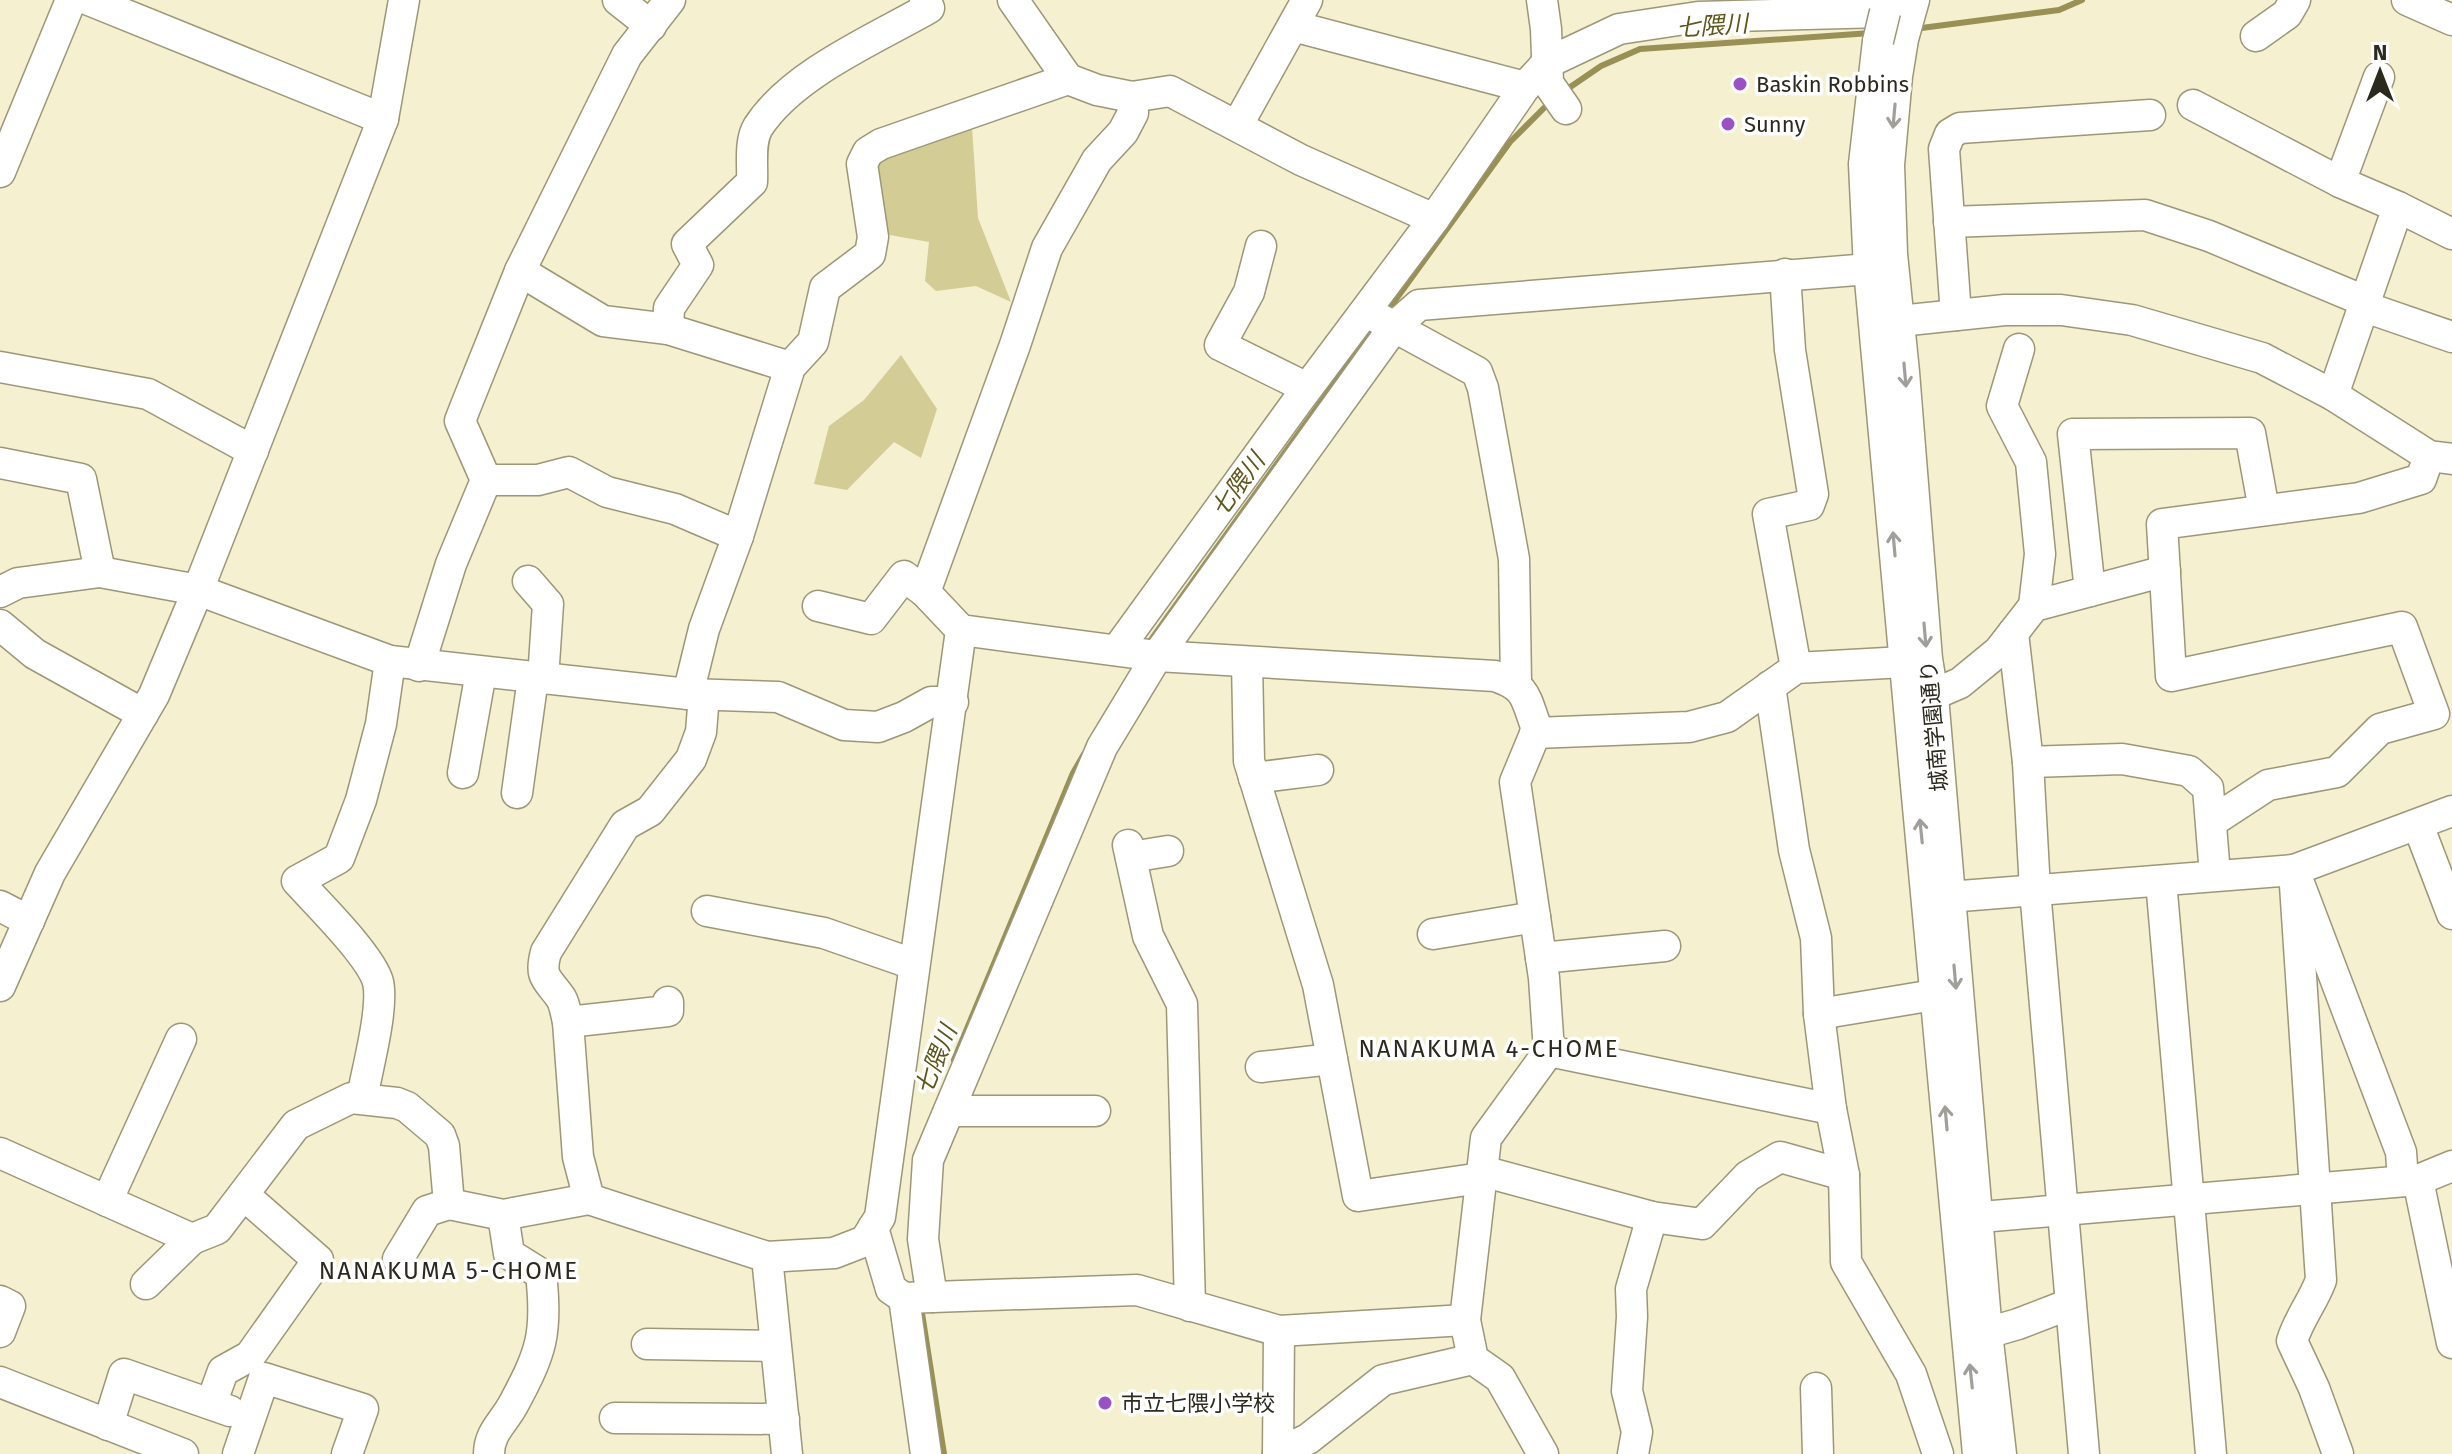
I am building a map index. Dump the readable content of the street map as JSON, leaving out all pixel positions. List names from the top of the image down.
{
  "streets": {
    "street": ["城南学園通り"]
  },
  "districts": ["NANAKUMA 4-CHOME", "NANAKUMA 5-CHOME"],
  "water": ["七隈川"],
  "places": ["Baskin Robbins", "Sunny", "市立七隈小学校"],
  "north": "top"
}
